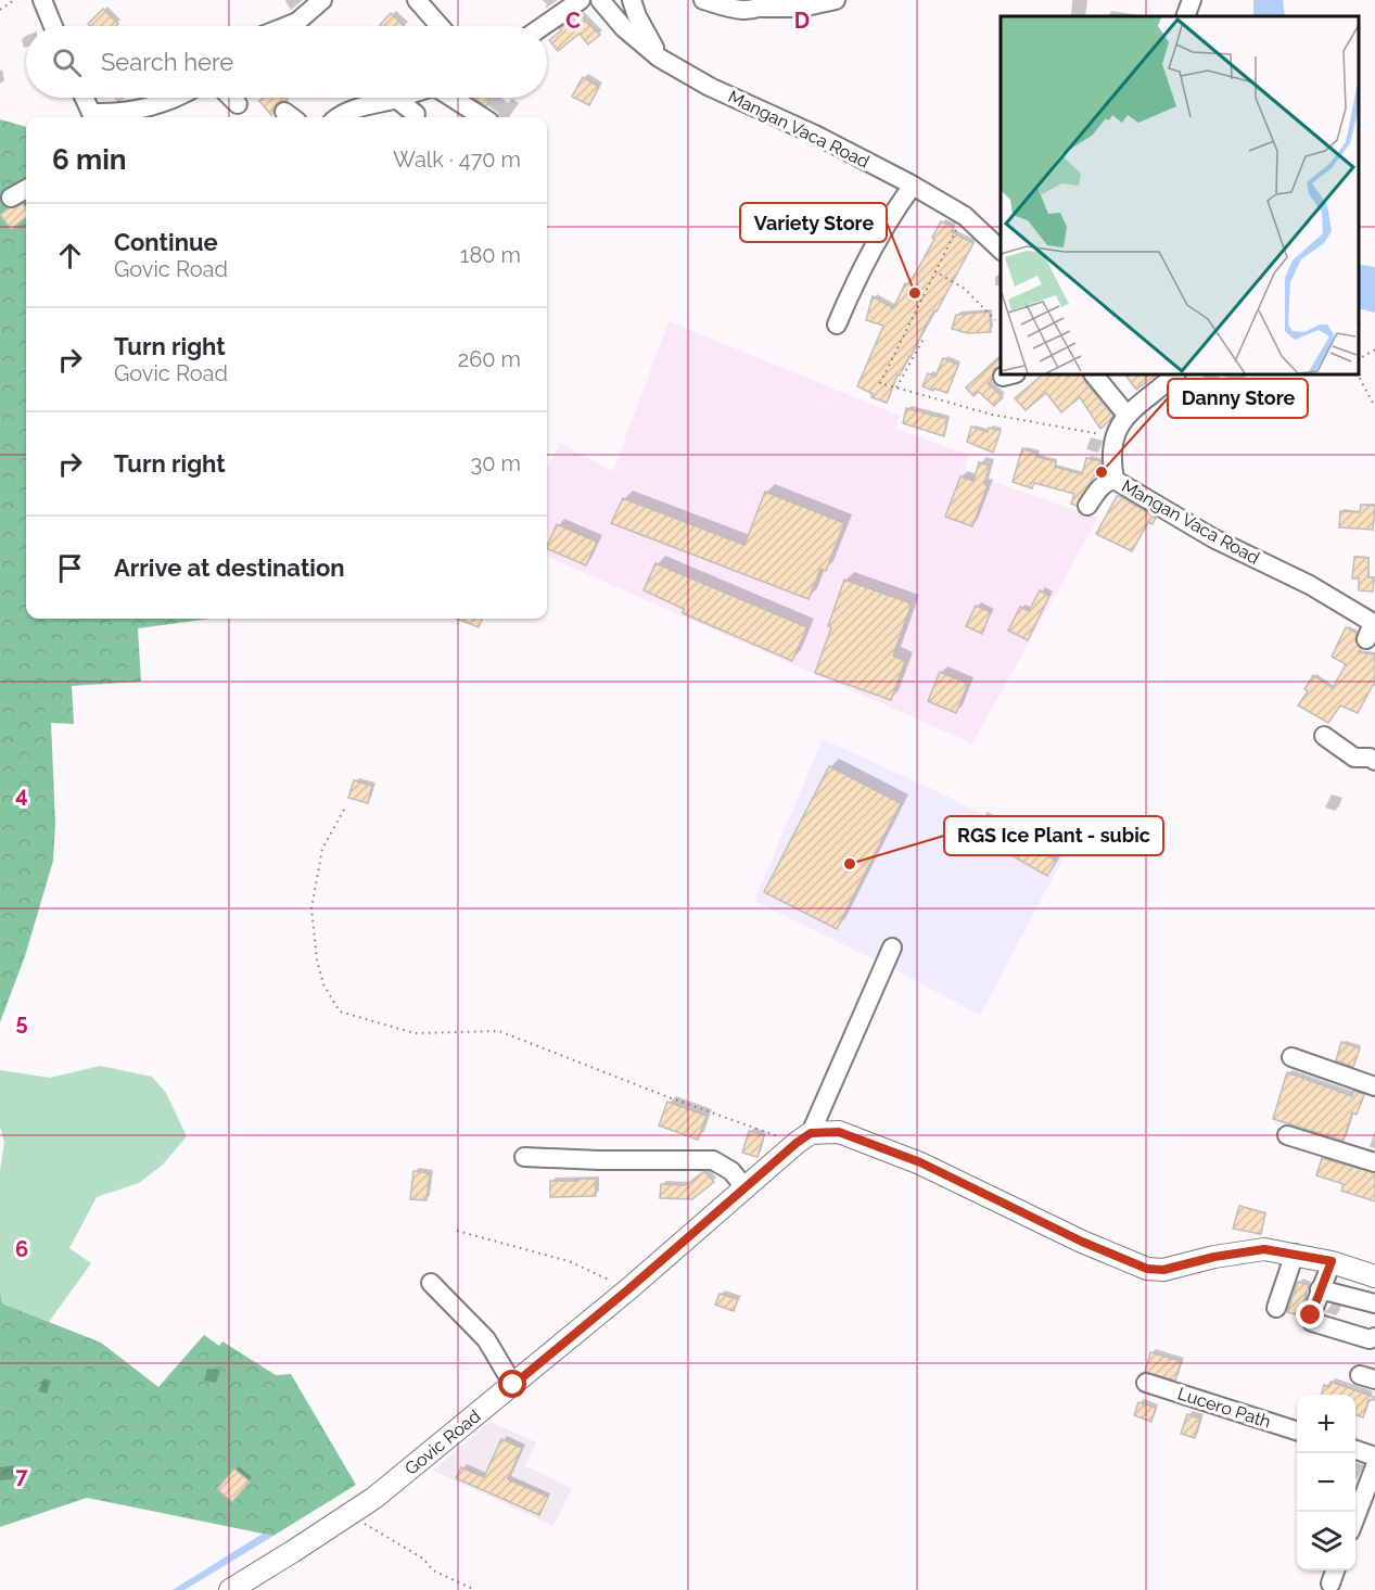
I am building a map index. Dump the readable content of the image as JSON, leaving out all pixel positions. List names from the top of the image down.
{
  "streets": {
    "main road": ["Govic Road"],
    "street": ["Mangan Vaca Road", "Lucero Path"]
  },
  "places": ["Variety Store", "Danny Store", "RGS Ice Plant - subic"],
  "page": {
    "search": "Search here",
    "heading": ["6 min", "Walk · 470 m"],
    "list": [
      ["Continue", "Govic Road", "180 m"],
      ["Turn right", "Govic Road", "260 m"],
      ["Turn right", "30 m"],
      "Arrive at destination"
    ],
    "map_buttons": ["+", "−"]
  },
  "grid": {
    "columns": ["C", "D"],
    "rows": [
      "4",
      "5",
      "6",
      "7"
    ]
  }
}
